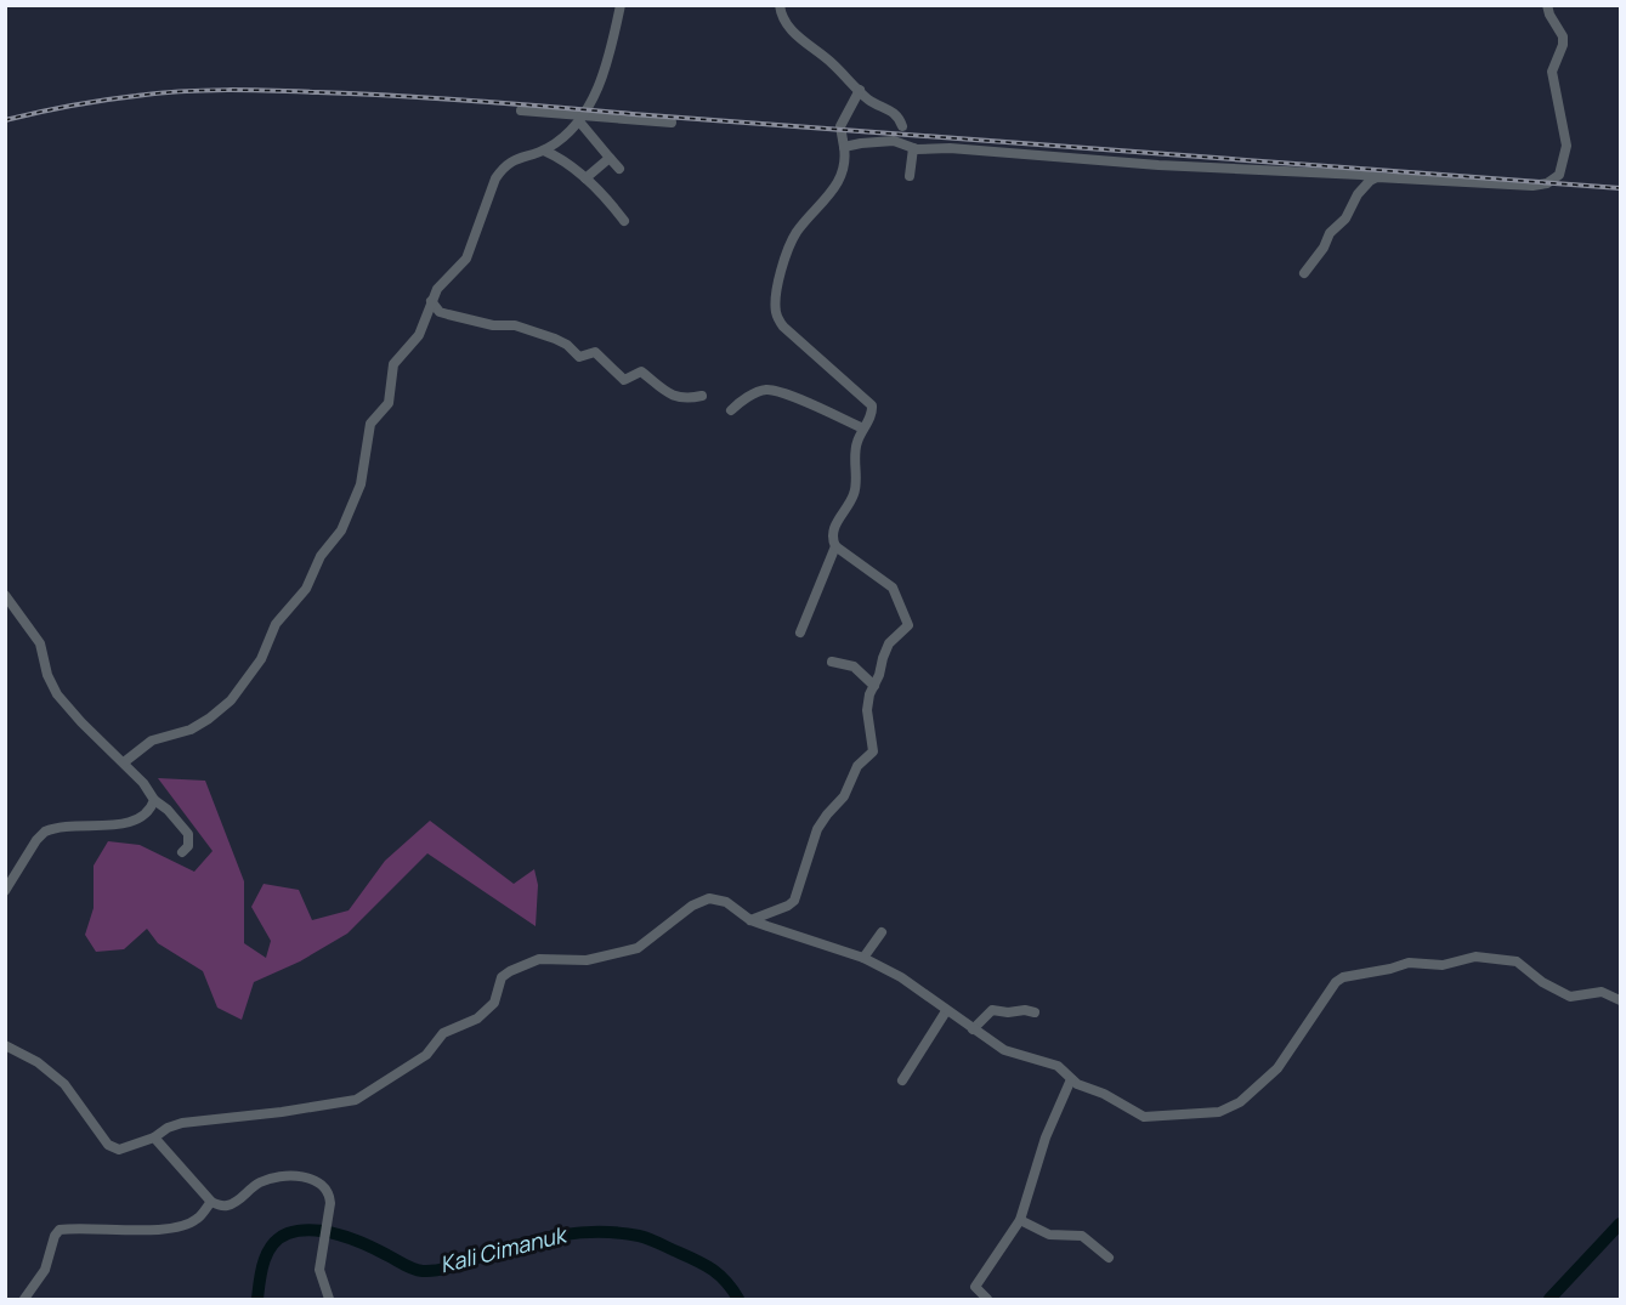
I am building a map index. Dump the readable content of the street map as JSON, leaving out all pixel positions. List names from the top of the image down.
{
  "water": ["Kali Cimanuk"]
}
